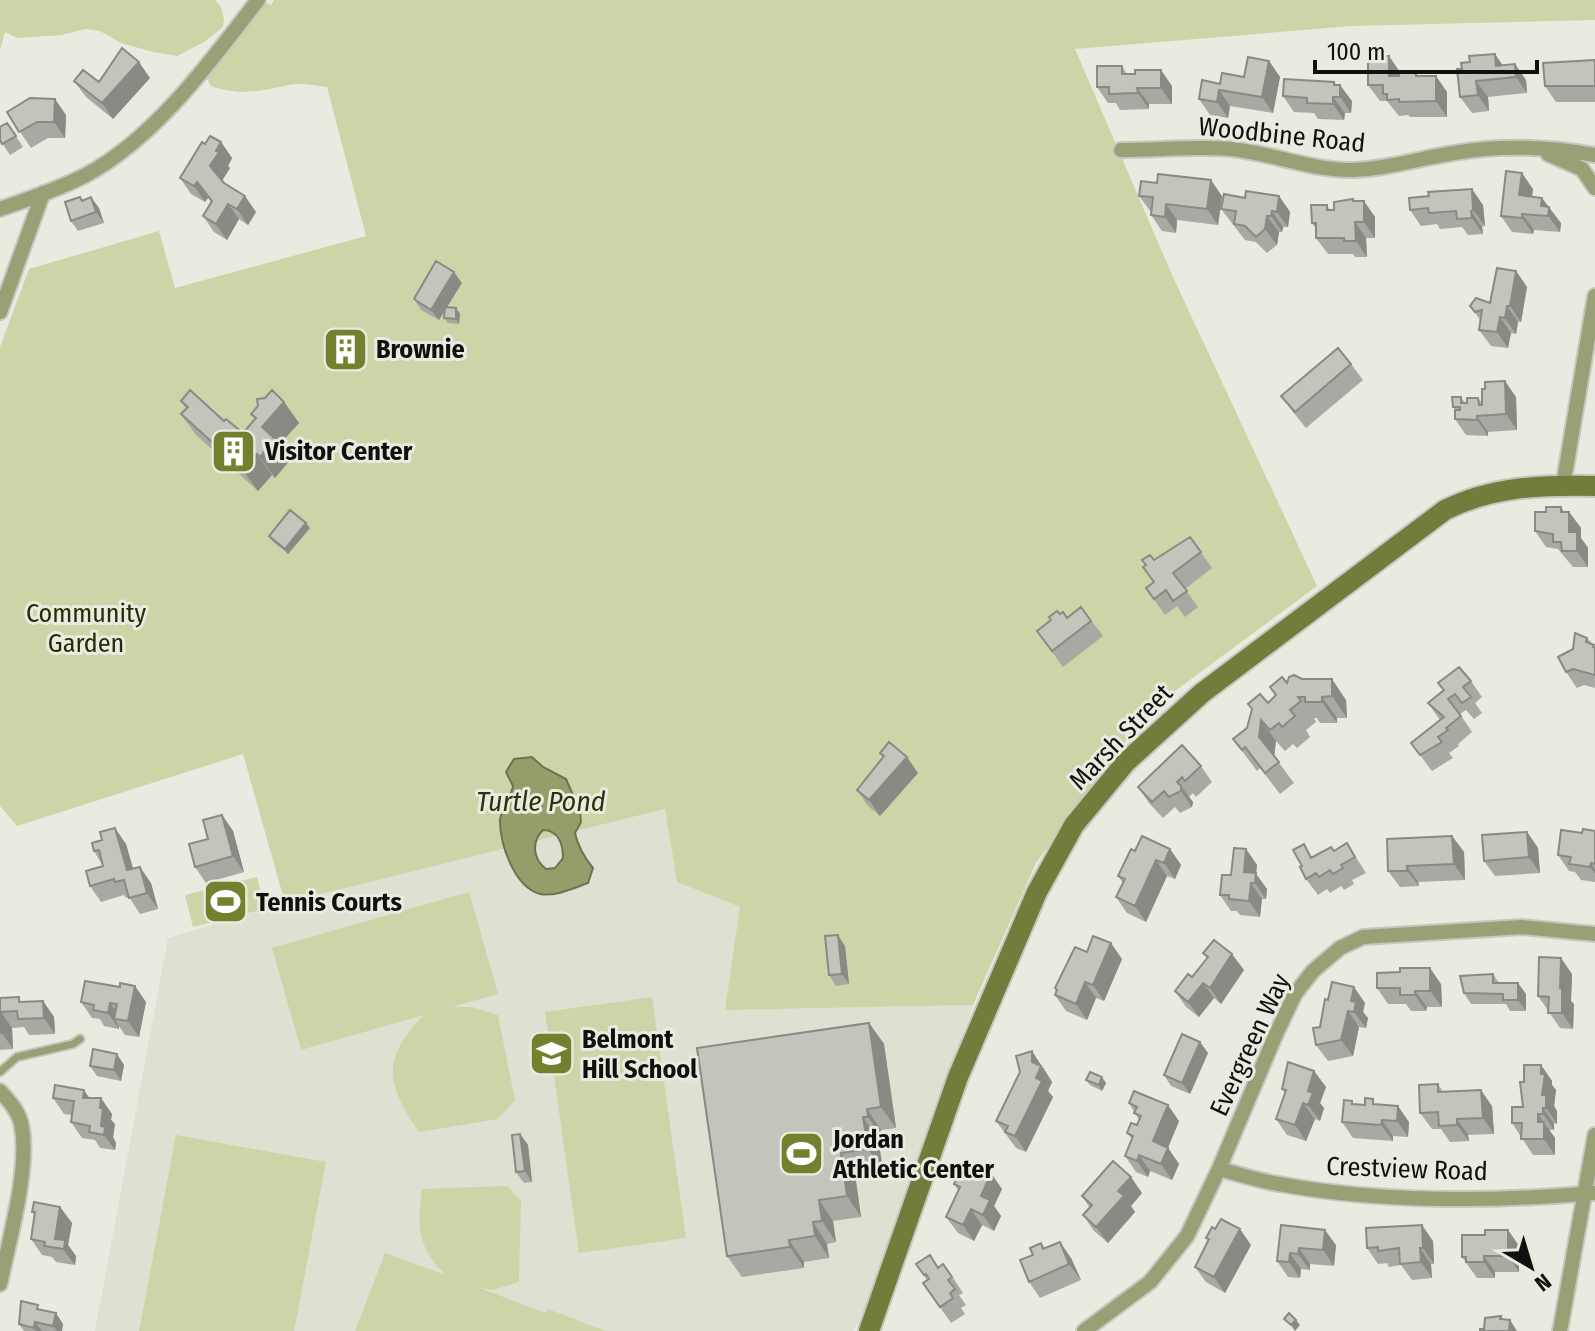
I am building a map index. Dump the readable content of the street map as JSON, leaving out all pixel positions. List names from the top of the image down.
{
  "streets": {
    "street": [
      "Woodbine Road",
      "Marsh Street",
      "Evergreen Way",
      "Crestview Road"
    ]
  },
  "crossings": [
    ["Evergreen Way", "Crestview Road"]
  ],
  "water": ["Turtle Pond"],
  "parks": ["Community Garden"],
  "places": {
    "building": ["Brownie", "Visitor Center"],
    "sports": ["Tennis Courts", "Jordan Athletic Center"],
    "school or university": ["Belmont Hill School"]
  },
  "scale_bar": "100 m",
  "north": "bottom right"
}
